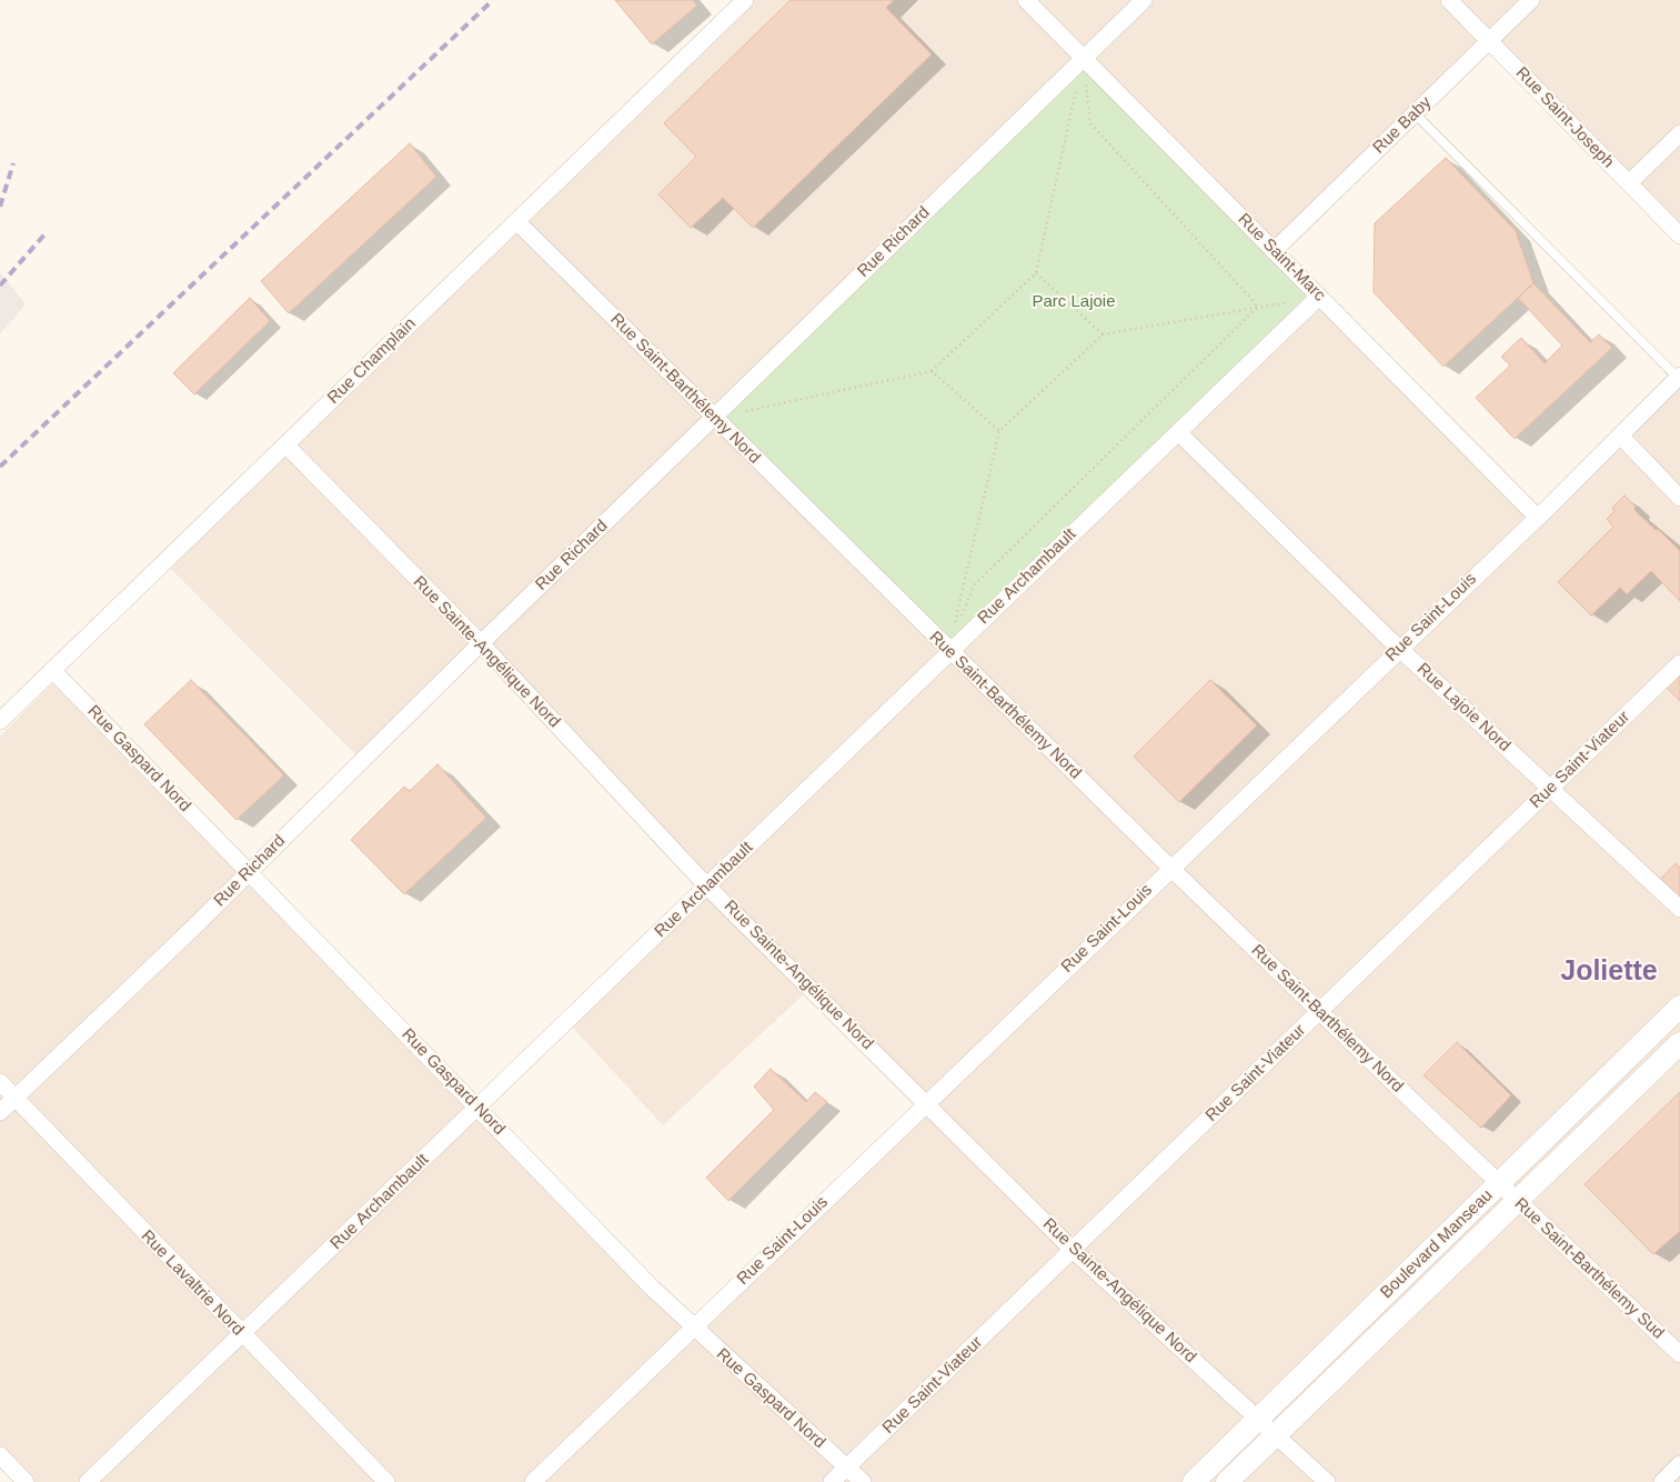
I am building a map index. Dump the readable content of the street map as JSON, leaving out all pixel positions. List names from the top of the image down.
{
  "streets": {
    "main road": ["Boulevard Manseau"],
    "street": [
      "Rue Saint-Joseph",
      "Rue Baby",
      "Rue Richard",
      "Rue Saint-Marc",
      "Rue Champlain",
      "Rue Saint-Barthélemy Nord",
      "Rue Archambault",
      "Rue Saint-Louis",
      "Rue Sainte-Angélique Nord",
      "Rue Lajoie Nord",
      "Rue Gaspard Nord",
      "Rue Saint-Viateur",
      "Rue Saint-Barthélemy Sud",
      "Rue Lavaltrie Nord"
    ]
  },
  "crossings": [
    ["Rue Saint-Joseph", "Rue Baby"],
    ["Rue Baby", "Rue Saint-Marc"],
    ["Rue Richard", "Rue Saint-Marc"],
    ["Rue Richard", "Rue Saint-Barthélemy Nord"],
    ["Rue Richard", "Rue Sainte-Angélique Nord"],
    ["Rue Richard", "Rue Gaspard Nord"],
    ["Rue Richard", "Rue Lavaltrie Nord"],
    ["Rue Saint-Marc", "Rue Archambault"],
    ["Rue Saint-Marc", "Rue Saint-Louis"],
    ["Rue Champlain", "Rue Saint-Barthélemy Nord"],
    ["Rue Champlain", "Rue Sainte-Angélique Nord"],
    ["Rue Champlain", "Rue Gaspard Nord"],
    ["Rue Saint-Barthélemy Nord", "Rue Archambault"],
    ["Rue Saint-Barthélemy Nord", "Rue Saint-Louis"],
    ["Rue Saint-Barthélemy Nord", "Rue Saint-Viateur"],
    ["Rue Saint-Barthélemy Nord", "Boulevard Manseau"],
    ["Rue Saint-Barthélemy Nord", "Rue Saint-Barthélemy Sud"],
    ["Rue Archambault", "Rue Sainte-Angélique Nord"],
    ["Rue Archambault", "Rue Lajoie Nord"],
    ["Rue Archambault", "Rue Gaspard Nord"],
    ["Rue Archambault", "Rue Lavaltrie Nord"],
    ["Rue Saint-Louis", "Rue Sainte-Angélique Nord"],
    ["Rue Saint-Louis", "Rue Lajoie Nord"],
    ["Rue Saint-Louis", "Rue Gaspard Nord"],
    ["Rue Sainte-Angélique Nord", "Rue Saint-Viateur"],
    ["Rue Sainte-Angélique Nord", "Boulevard Manseau"],
    ["Rue Lajoie Nord", "Rue Saint-Viateur"],
    ["Rue Gaspard Nord", "Rue Saint-Viateur"],
    ["Boulevard Manseau", "Rue Saint-Barthélemy Sud"]
  ],
  "districts": ["Joliette"],
  "parks": ["Parc Lajoie"]
}
